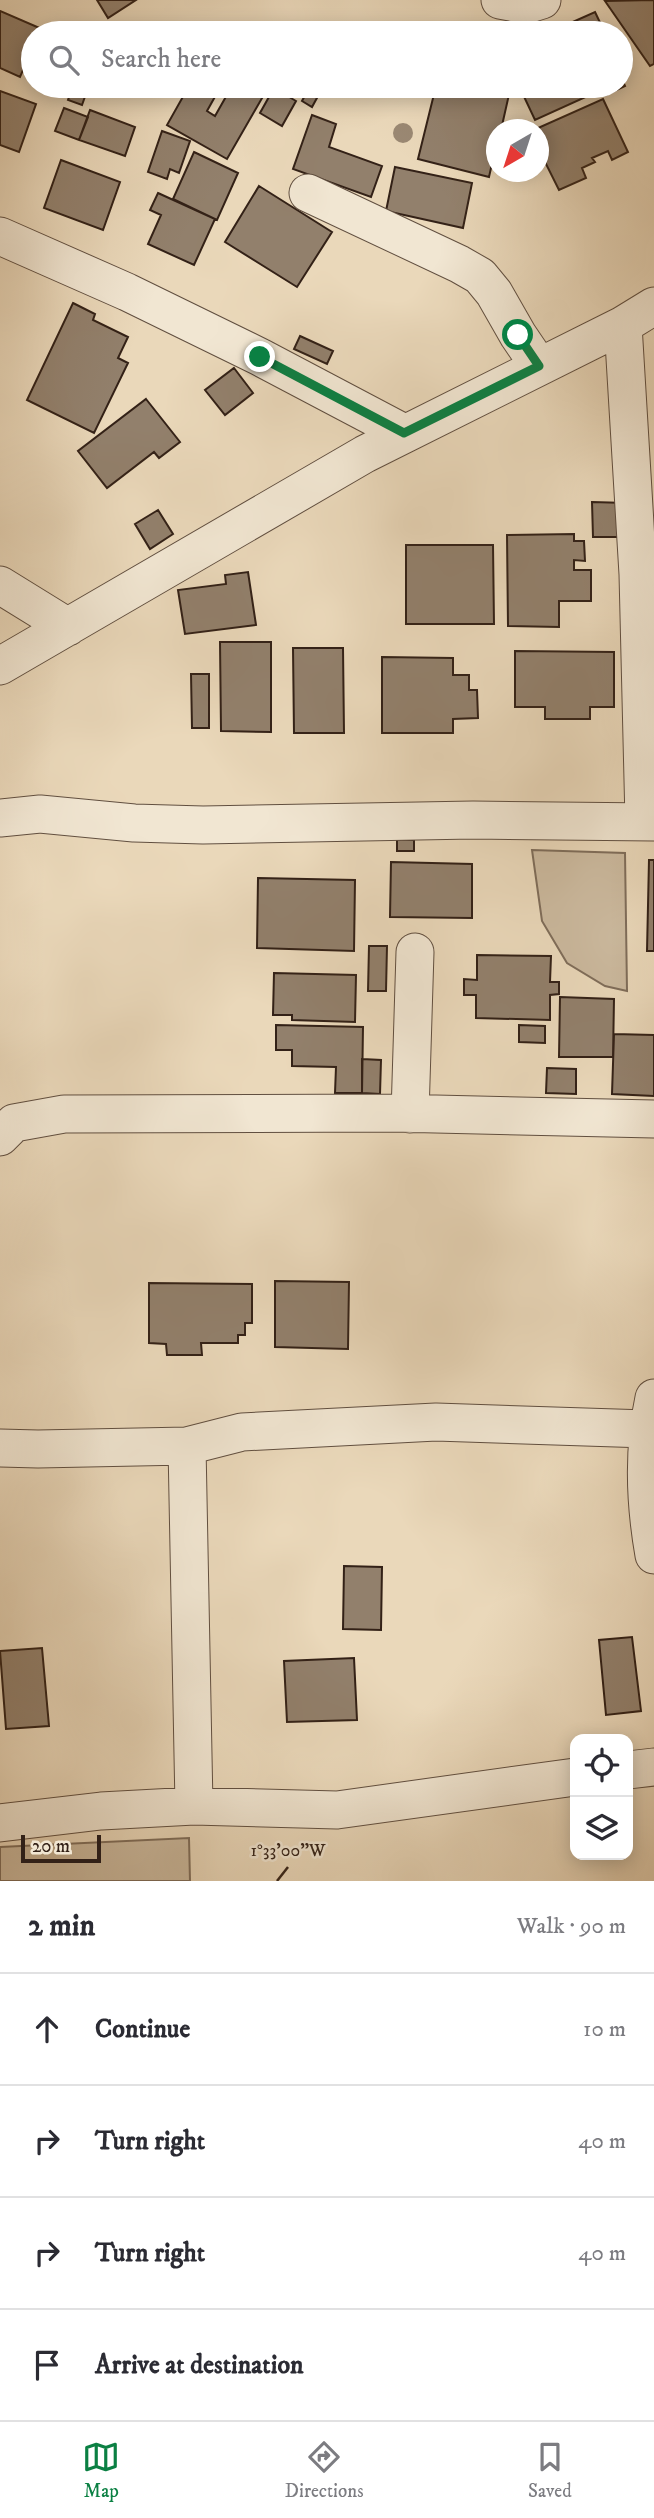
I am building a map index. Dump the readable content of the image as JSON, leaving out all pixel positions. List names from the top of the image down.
{
  "scale_bar": "20 m",
  "north": "bottom left",
  "page": {
    "search": "Search here",
    "scale": "20 m",
    "heading": ["2 min", "Walk · 90 m"],
    "list": [
      ["Continue", "10 m"],
      ["Turn right", "40 m"],
      ["Turn right", "40 m"],
      "Arrive at destination"
    ],
    "nav": ["Map", "Directions", "Saved"]
  },
  "coordinates": ["1°33'00\"W"]
}
